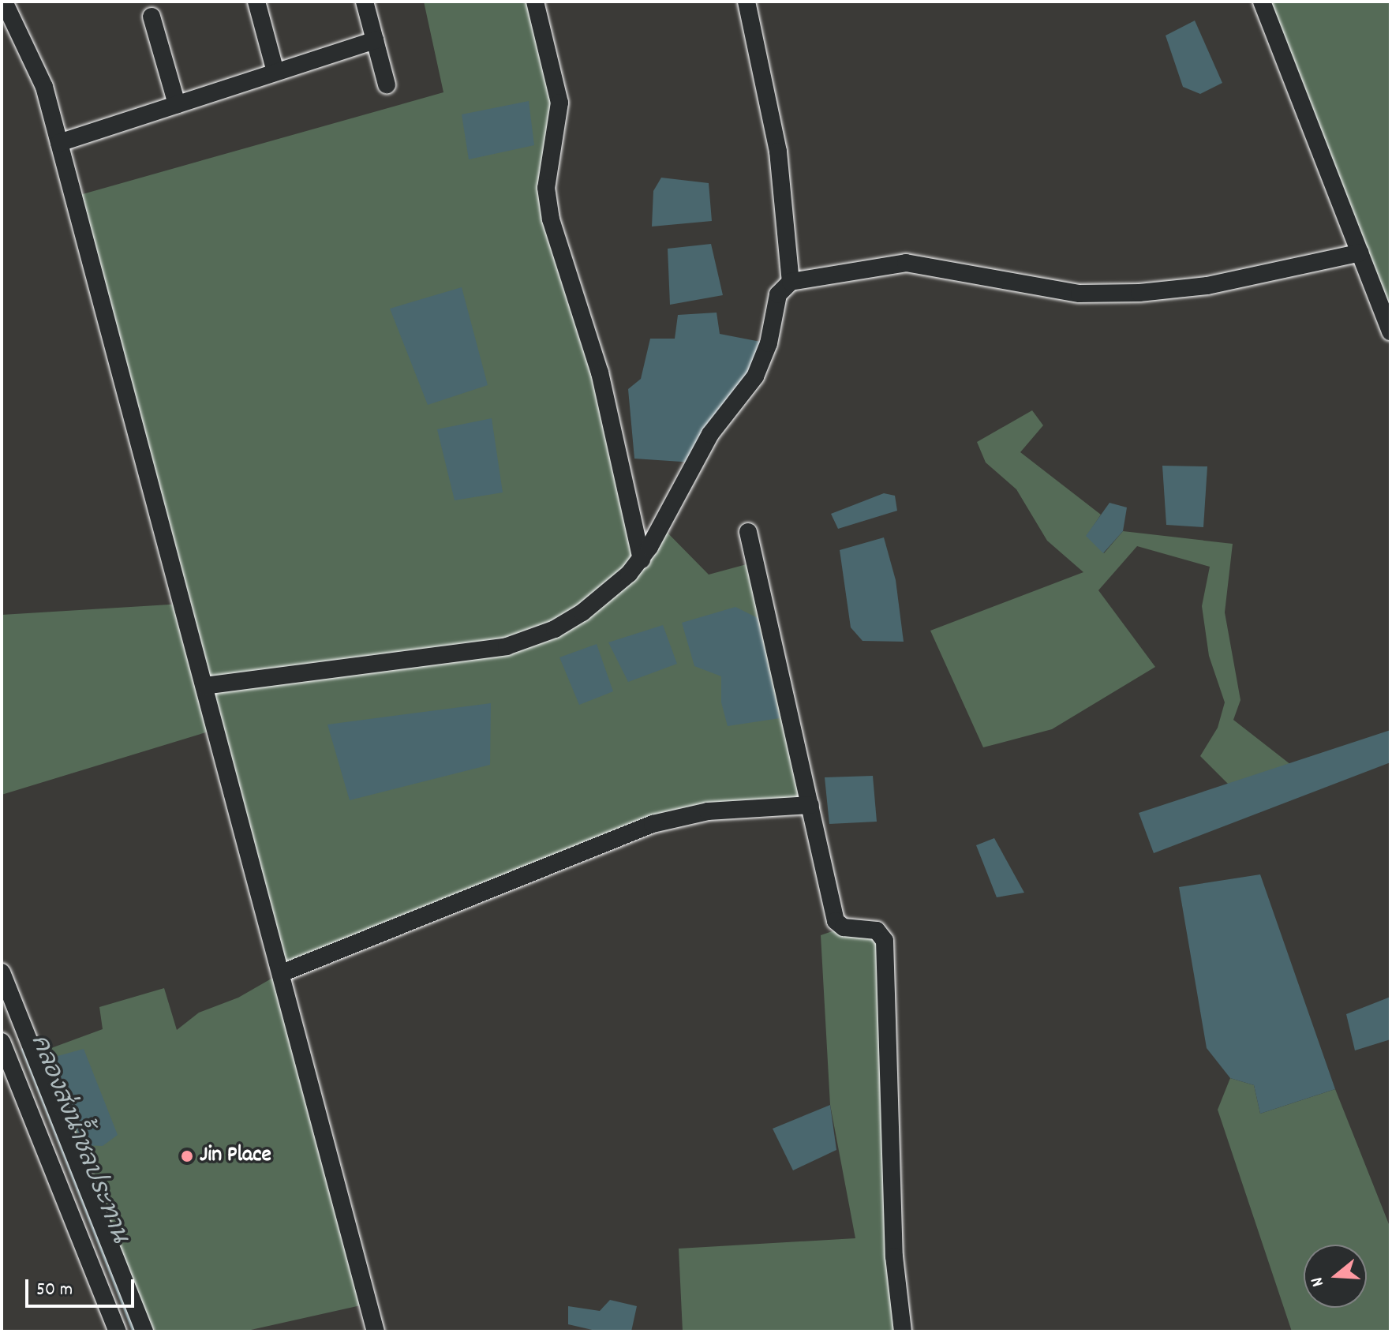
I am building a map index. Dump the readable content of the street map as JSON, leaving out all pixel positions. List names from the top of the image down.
{
  "water": ["คลองส่งน้ำชลประทาน"],
  "places": ["Jin Place"],
  "scale_bar": "50 m",
  "north": "left"
}
